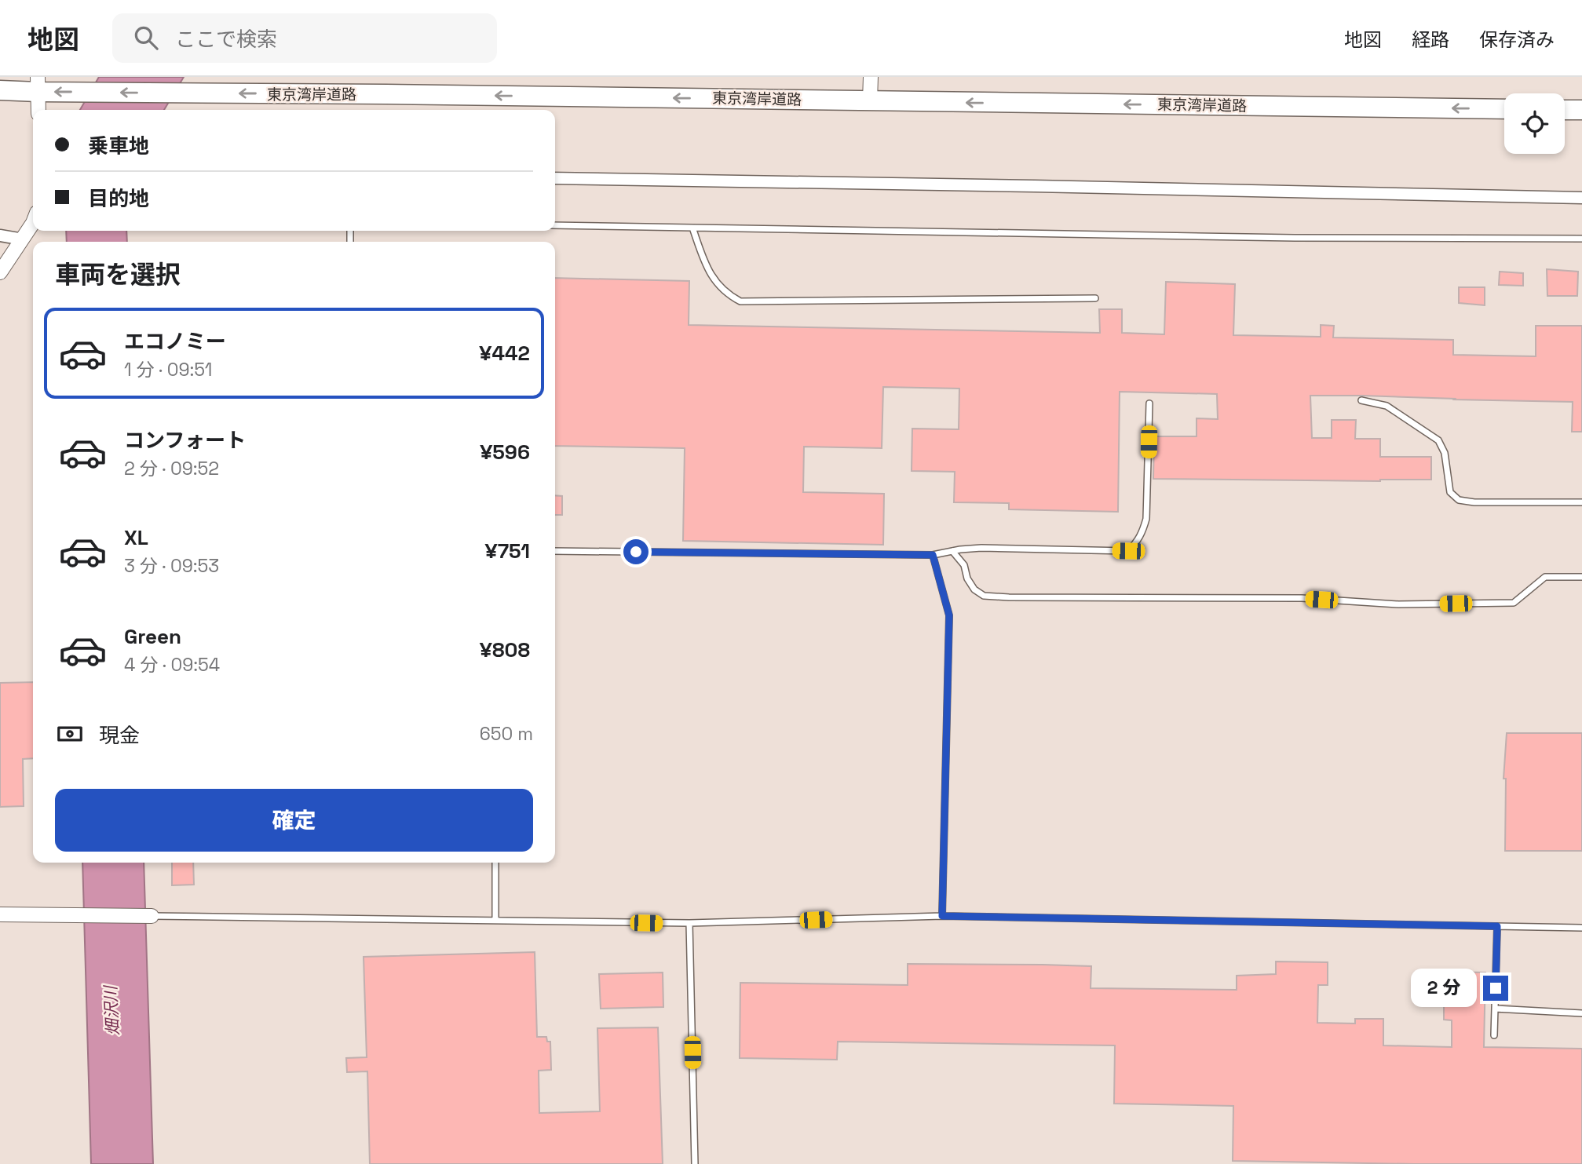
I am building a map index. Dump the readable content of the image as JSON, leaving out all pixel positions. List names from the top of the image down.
{
  "streets": {
    "highway": ["東京湾岸道路"]
  },
  "one_way": ["東京湾岸道路"],
  "water": ["畑沢川"],
  "page": {
    "header": "地図",
    "search": "ここで検索",
    "nav": ["地図", "経路", "保存済み"],
    "banner": ["乗車地", "目的地"],
    "heading": "車両を選択",
    "list": [
      {
        "name": "エコノミー",
        "note": "1 分 · 09:51",
        "value": "¥442"
      },
      {
        "name": "コンフォート",
        "note": "2 分 · 09:52",
        "value": "¥596"
      },
      {
        "name": "XL",
        "note": "3 分 · 09:53",
        "value": "¥751"
      },
      {
        "name": "Green",
        "note": "4 分 · 09:54",
        "value": "¥808"
      }
    ],
    "pay": ["現金", "650 m"],
    "buttons": "確定",
    "bubble": "2 分"
  }
}
